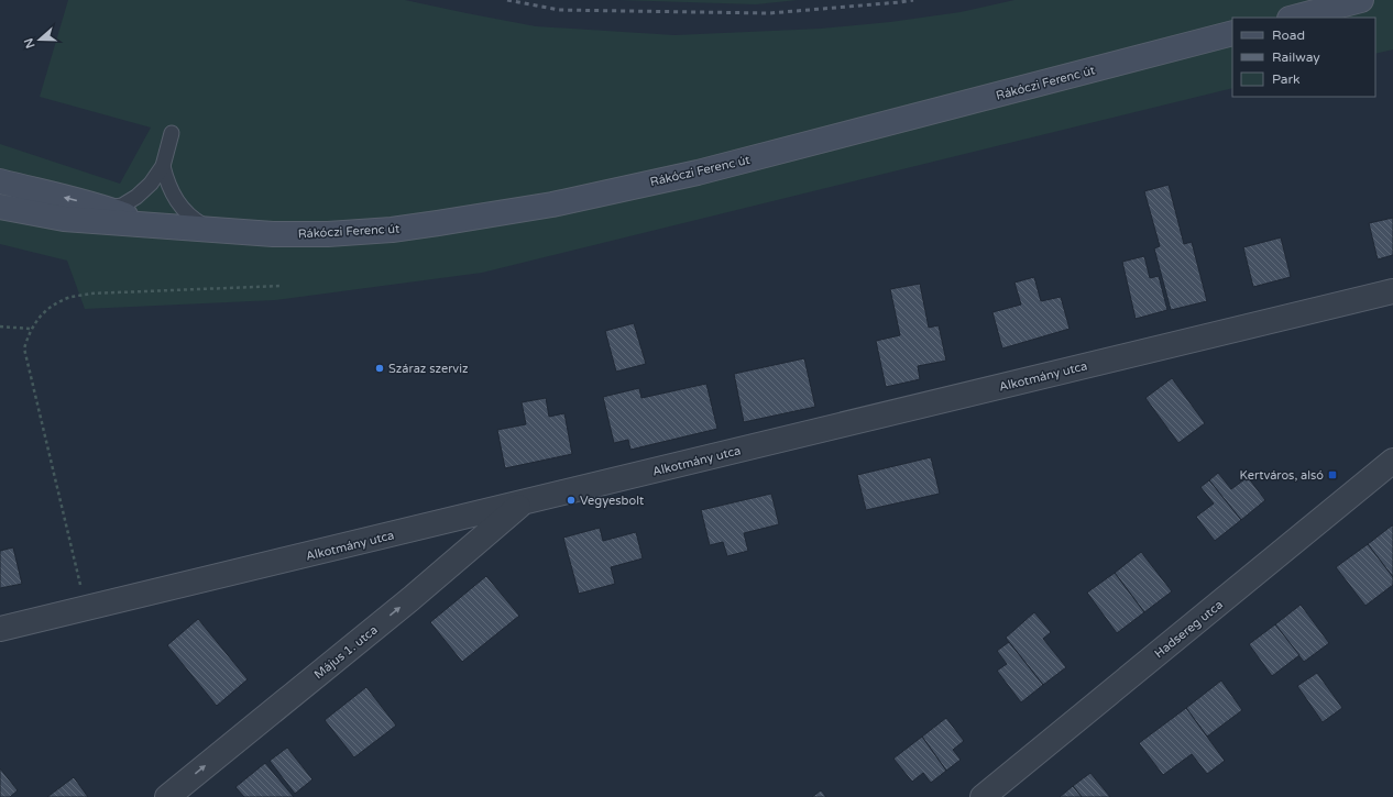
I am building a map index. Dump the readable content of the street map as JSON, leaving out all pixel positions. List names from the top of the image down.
{
  "streets": {
    "main road": ["Rákóczi Ferenc út"],
    "street": ["Alkotmány utca", "Hadsereg utca", "Május 1. utca"]
  },
  "crossings": [
    ["Alkotmány utca", "Május 1. utca"]
  ],
  "one_way": ["Május 1. utca"],
  "places": {
    "other": ["Száraz szerviz", "Vegyesbolt"],
    "transit": ["Kertváros, alsó"]
  },
  "legend": ["Road", "Railway", "Park"],
  "north": "left"
}
